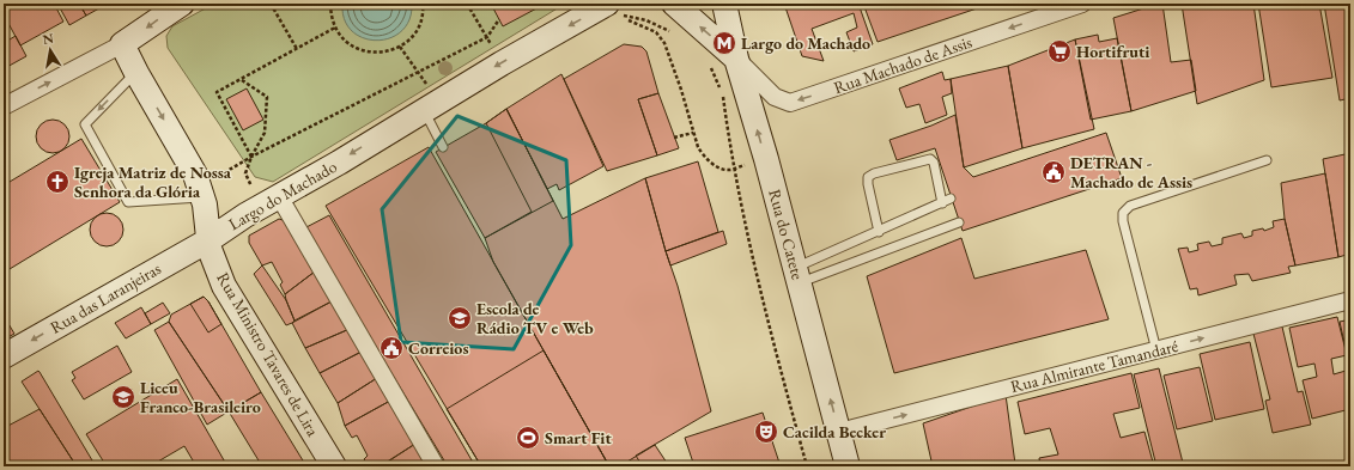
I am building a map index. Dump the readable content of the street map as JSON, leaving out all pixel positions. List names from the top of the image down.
{
  "streets": {
    "main road": [
      "Largo do Machado",
      "Rua do Catete",
      "Rua das Laranjeiras",
      "Rua Ministro Tavares de Lira"
    ],
    "street": ["Rua Machado de Assis", "Rua Almirante Tamandaré"]
  },
  "crossings": [
    ["Rua Machado de Assis", "Rua do Catete"],
    ["Largo do Machado", "Rua das Laranjeiras"],
    ["Largo do Machado", "Rua Ministro Tavares de Lira"],
    ["Rua do Catete", "Rua Almirante Tamandaré"],
    ["Rua das Laranjeiras", "Rua Ministro Tavares de Lira"]
  ],
  "one_way": [
    "Rua Machado de Assis",
    "Rua do Catete",
    "Rua das Laranjeiras",
    "Rua Almirante Tamandaré"
  ],
  "places": {
    "metro station": ["Largo do Machado"],
    "supermarket": ["Hortifruti"],
    "public building": ["DETRAN - Machado de Assis", "Correios"],
    "church": ["Igreja Matriz de Nossa Senhora da Glória"],
    "school or university": ["Escola de Rádio TV e Web", "Liceu Franco-Brasileiro"],
    "theatre": ["Cacilda Becker"],
    "sports": ["Smart Fit"]
  },
  "north": "top"
}
